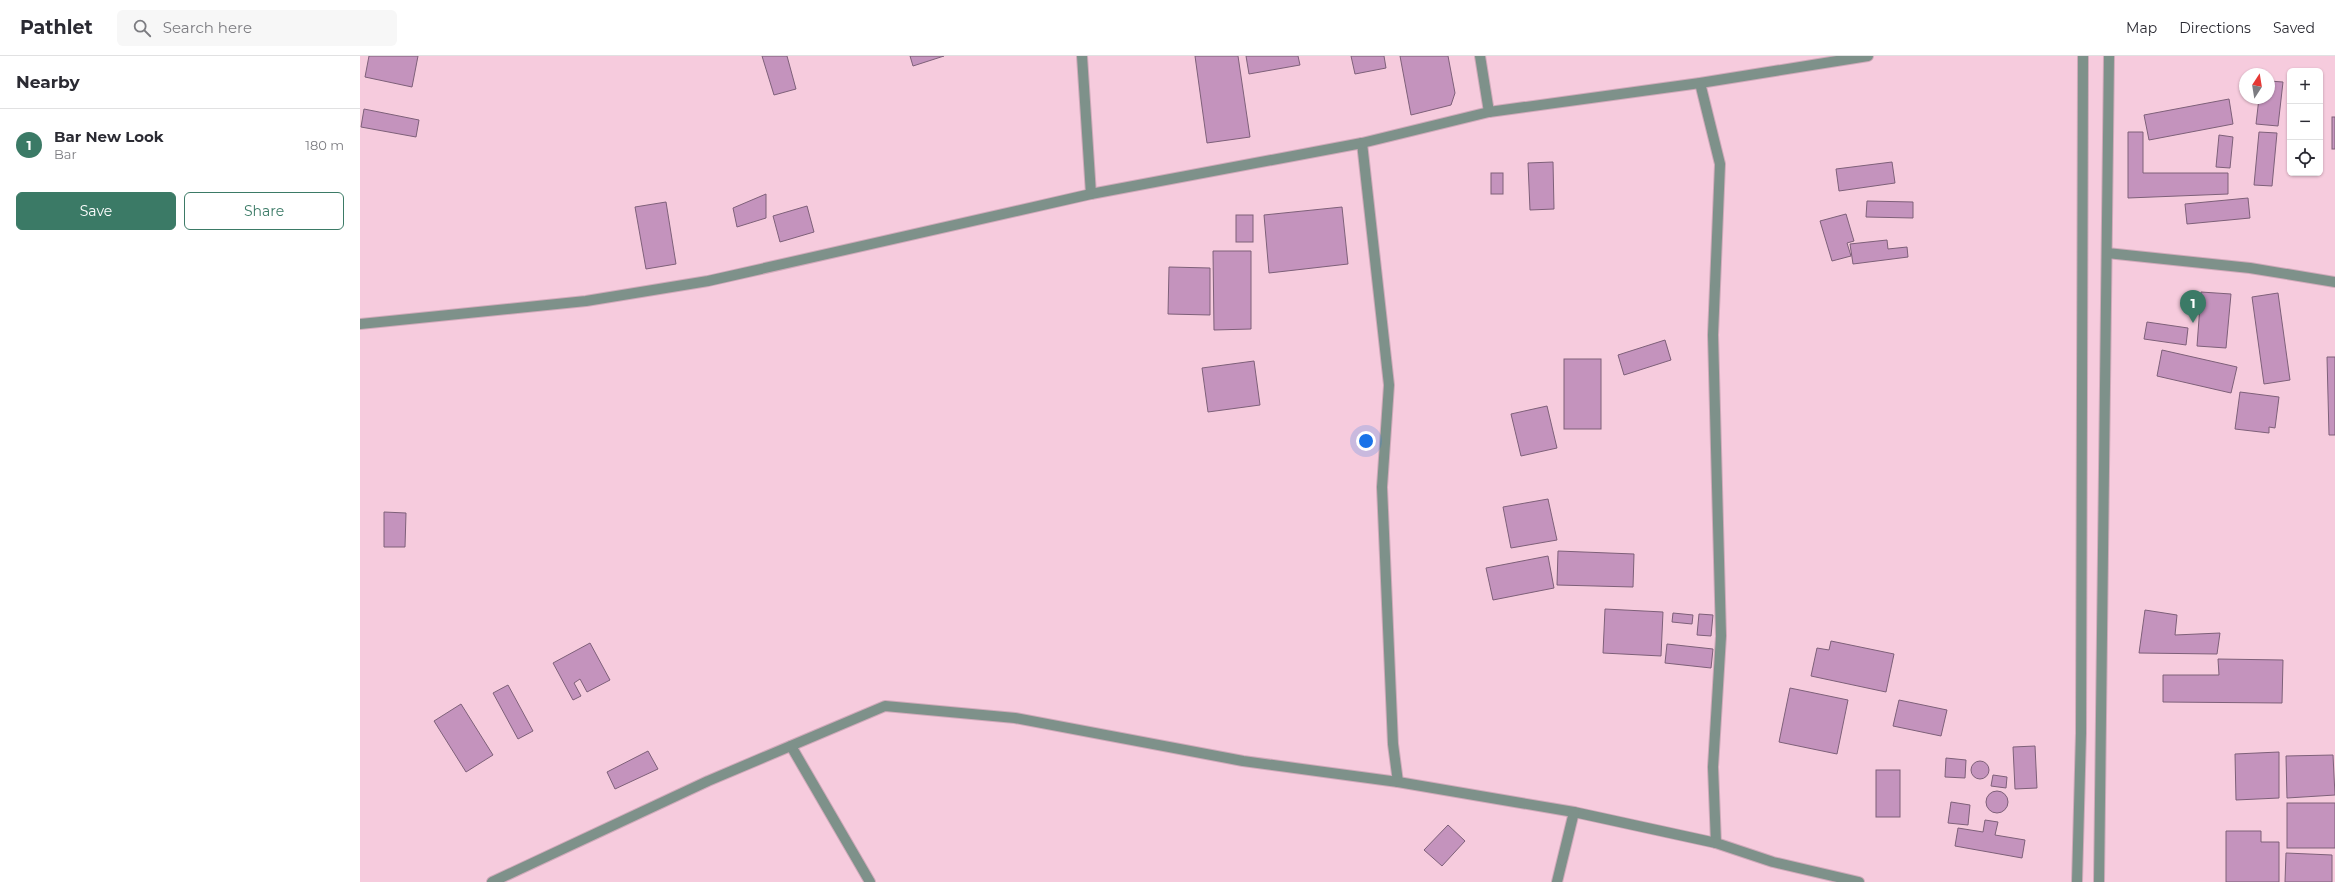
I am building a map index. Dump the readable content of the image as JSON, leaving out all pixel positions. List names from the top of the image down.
{
  "north": "top",
  "page": {
    "header": "Pathlet",
    "search": "Search here",
    "nav": ["Map", "Directions", "Saved"],
    "heading": "Nearby",
    "map_buttons": ["+", "−"],
    "list": [
      {
        "mark": "1",
        "name": "Bar New Look",
        "note": "Bar",
        "value": "180 m"
      }
    ],
    "buttons": ["Save", "Share"],
    "pins": "1"
  }
}
